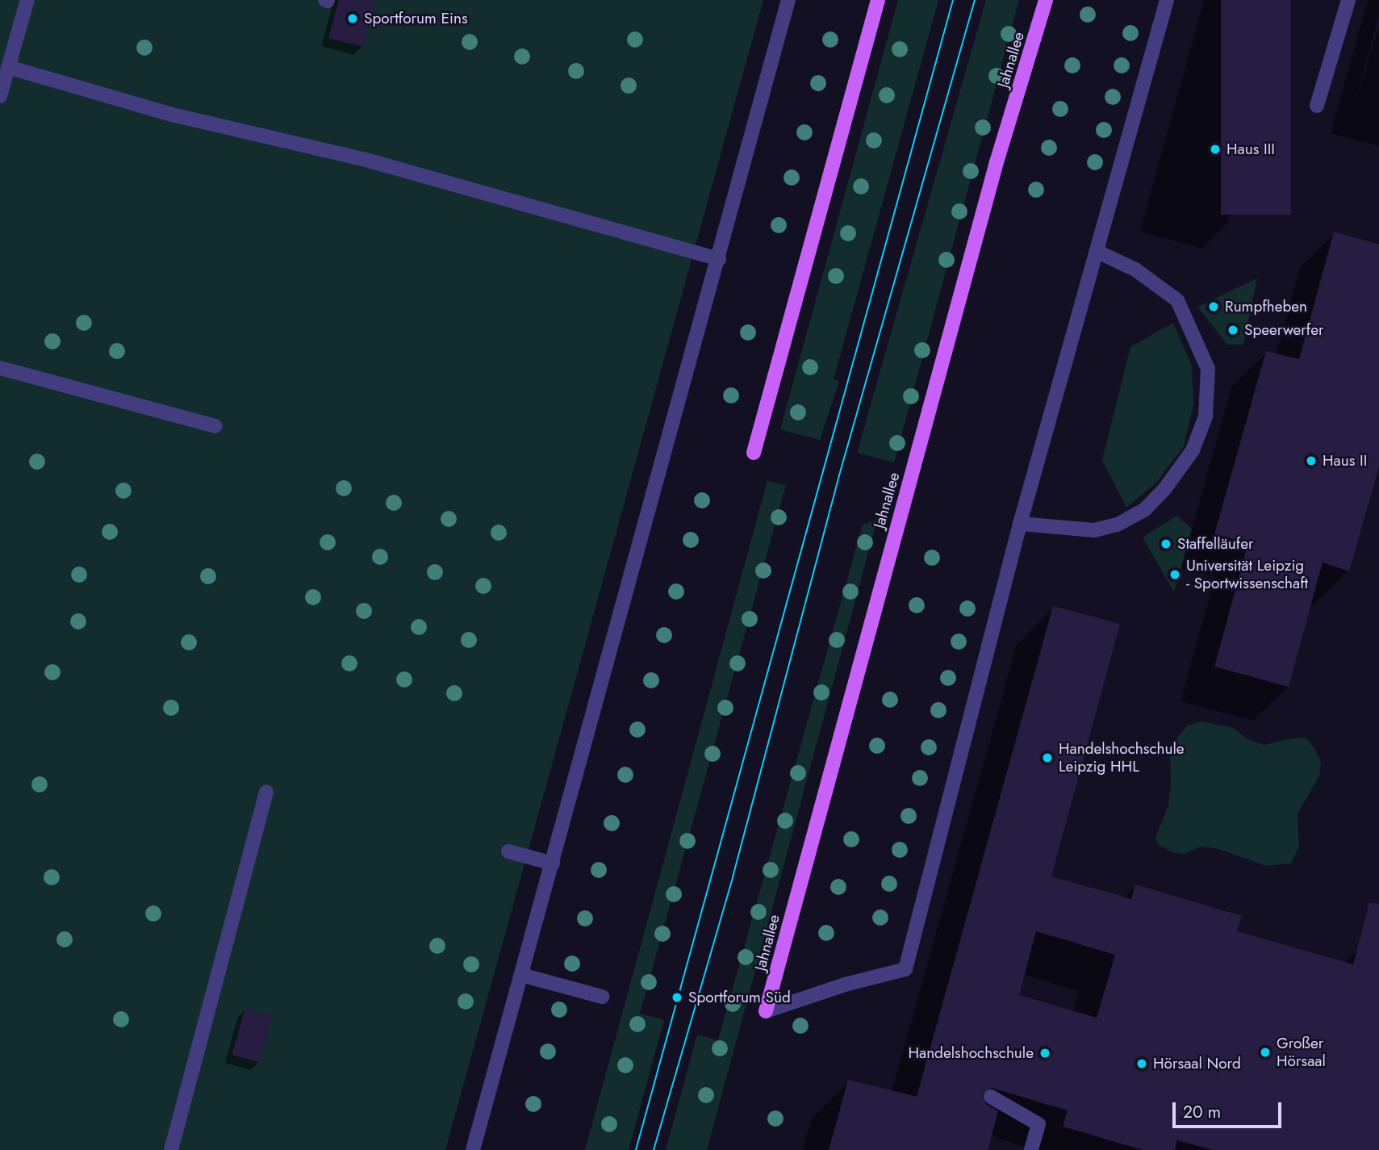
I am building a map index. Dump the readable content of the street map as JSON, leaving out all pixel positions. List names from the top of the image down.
{
  "streets": {
    "main road": ["Jahnallee"]
  },
  "places": [
    "Sportforum Eins",
    "Haus III",
    "Rumpfheben",
    "Speerwerfer",
    "Haus II",
    "Staffelläufer",
    "Universität Leipzig - Sportwissenschaft",
    "Handelshochschule Leipzig HHL",
    "Sportforum Süd",
    "Großer Hörsaal",
    "Handelshochschule",
    "Hörsaal Nord"
  ],
  "scale_bar": "20 m"
}
